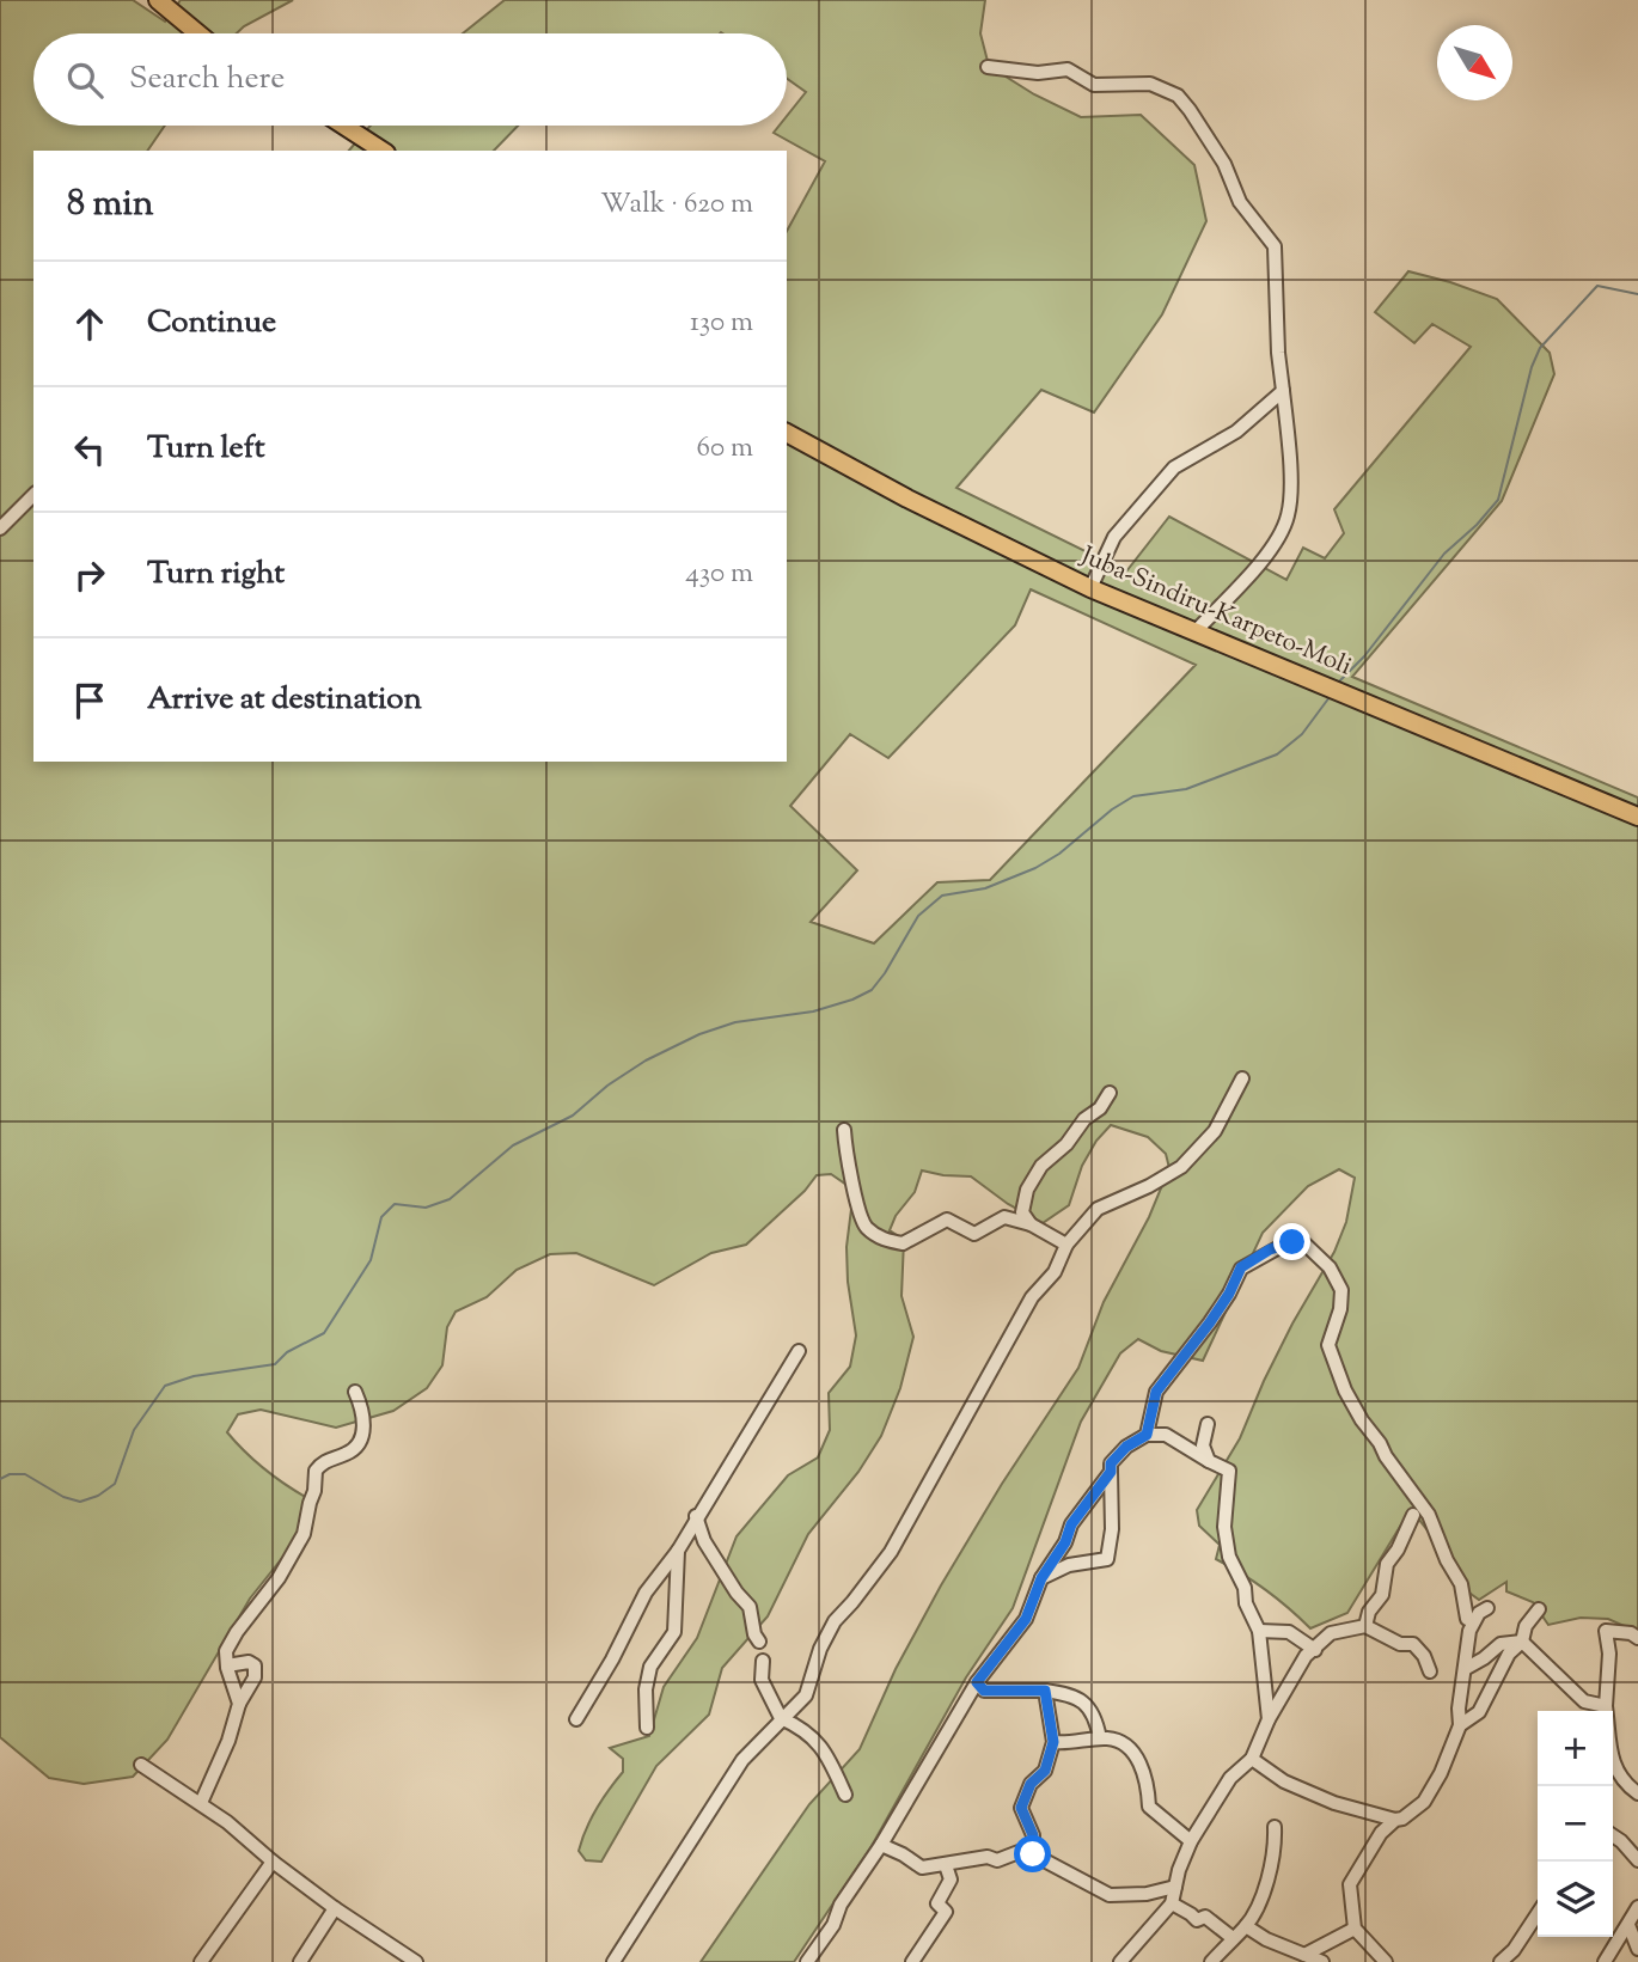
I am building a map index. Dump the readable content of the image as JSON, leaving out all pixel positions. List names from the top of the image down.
{
  "streets": {
    "main road": ["Juba-Sindiru-Karpeto-Moli"]
  },
  "north": "bottom right",
  "page": {
    "search": "Search here",
    "heading": ["8 min", "Walk · 620 m"],
    "list": [
      ["Continue", "130 m"],
      ["Turn left", "60 m"],
      ["Turn right", "430 m"],
      "Arrive at destination"
    ],
    "map_buttons": ["+", "−"]
  }
}
